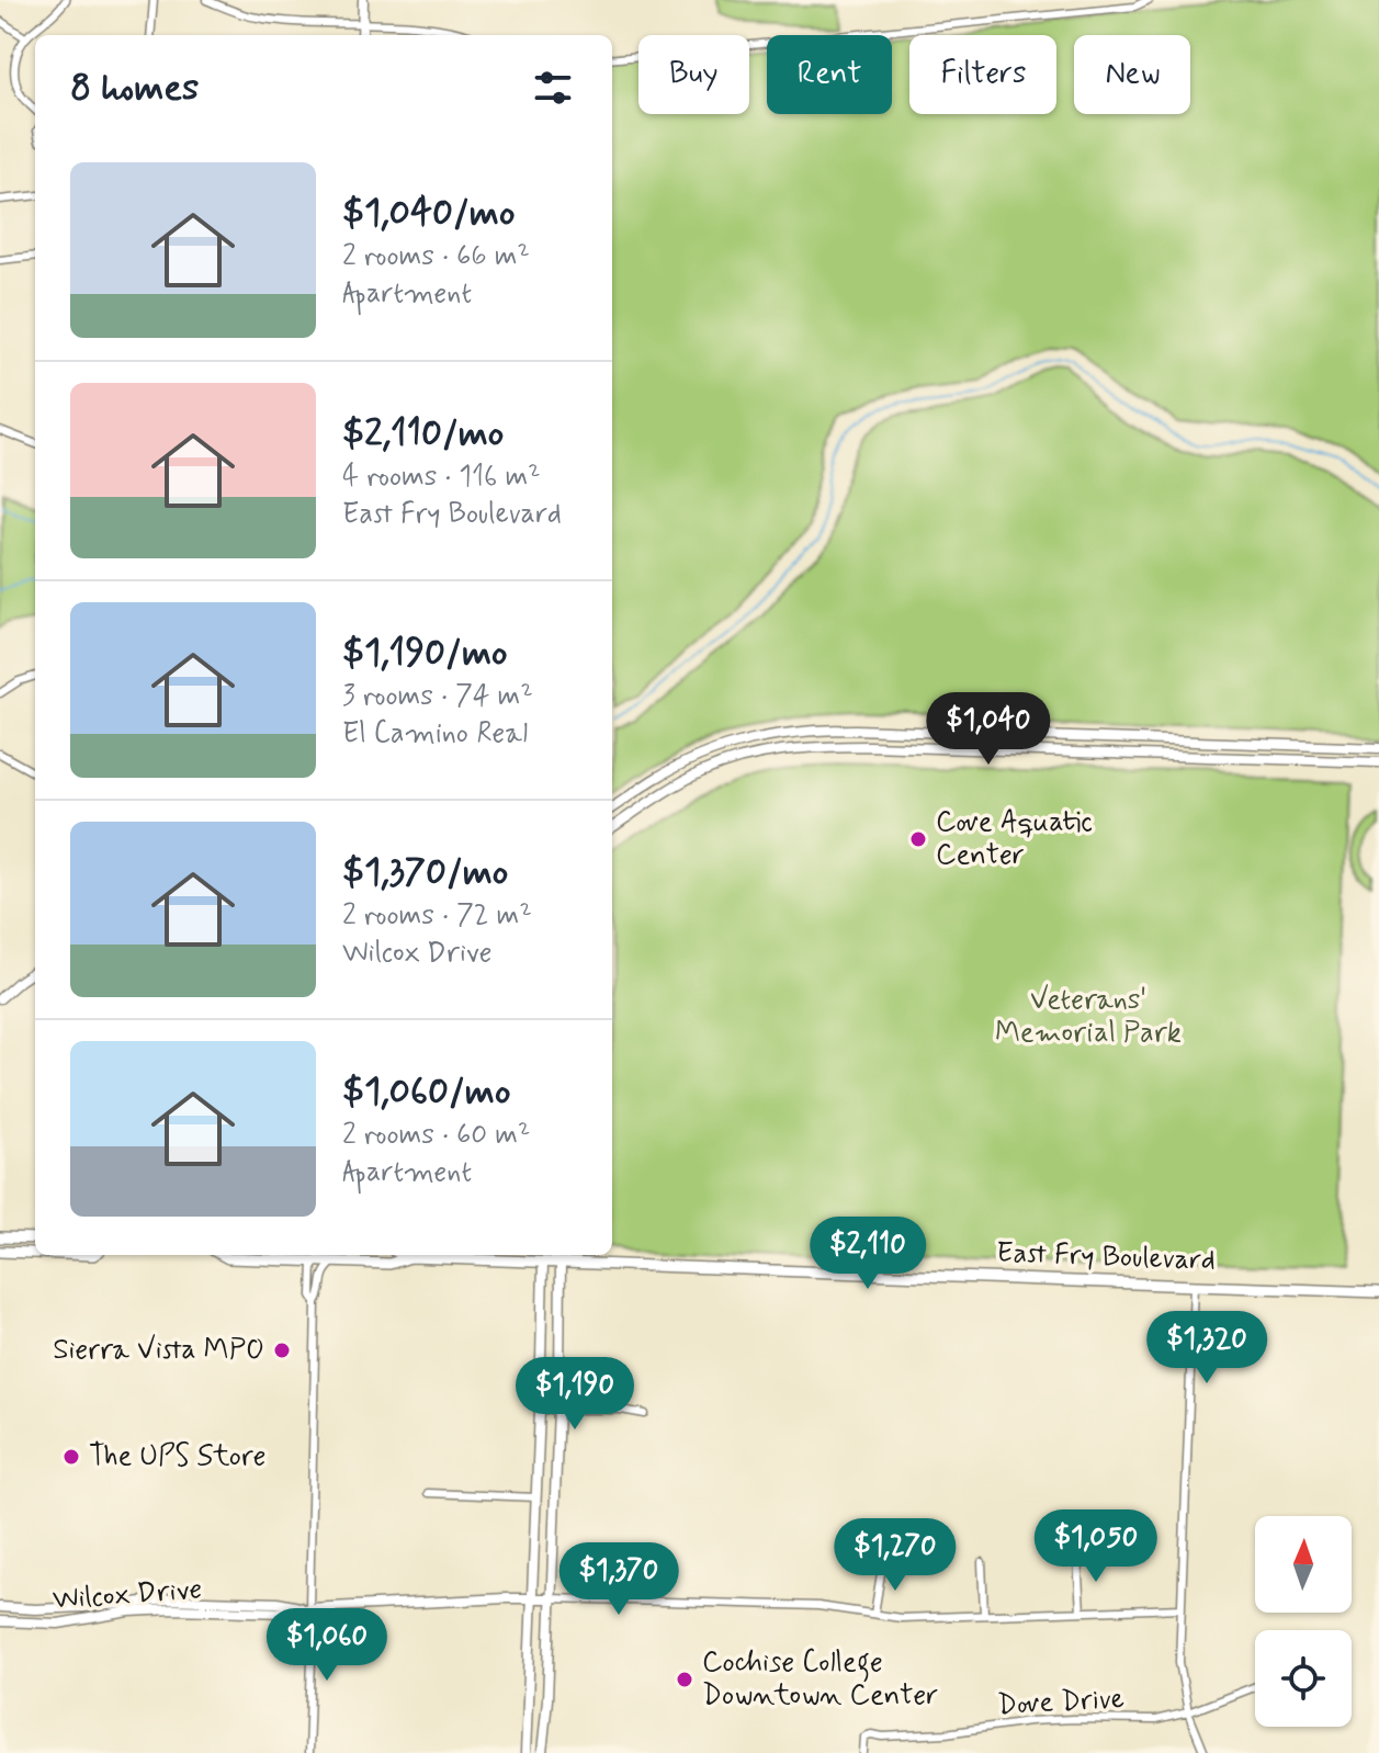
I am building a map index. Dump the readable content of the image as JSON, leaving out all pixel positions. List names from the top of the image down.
{
  "streets": {
    "main road": ["East Fry Boulevard"],
    "street": ["Wilcox Drive", "Dove Drive"]
  },
  "parks": ["Veterans' Memorial Park"],
  "places": [
    "Cove Aquatic Center",
    "Sierra Vista MPO",
    "The UPS Store",
    "Cochise College Downtown Center"
  ],
  "north": "top",
  "page": {
    "chip": [
      "Buy",
      "Rent",
      "Filters",
      "New"
    ],
    "heading": "8 homes",
    "list": [
      {
        "name": "$1,040/mo",
        "note": "2 rooms · 66 m² · Apartment"
      },
      {
        "name": "$2,110/mo",
        "note": "4 rooms · 116 m² · East Fry Boulevard"
      },
      {
        "name": "$1,190/mo",
        "note": "3 rooms · 74 m² · El Camino Real"
      },
      {
        "name": "$1,370/mo",
        "note": "2 rooms · 72 m² · Wilcox Drive"
      },
      {
        "name": "$1,060/mo",
        "note": "2 rooms · 60 m² · Apartment"
      }
    ],
    "price": [
      "$1,040",
      "$2,110",
      "$1,320",
      "$1,190",
      "$1,050",
      "$1,270",
      "$1,370",
      "$1,060"
    ]
  }
}
